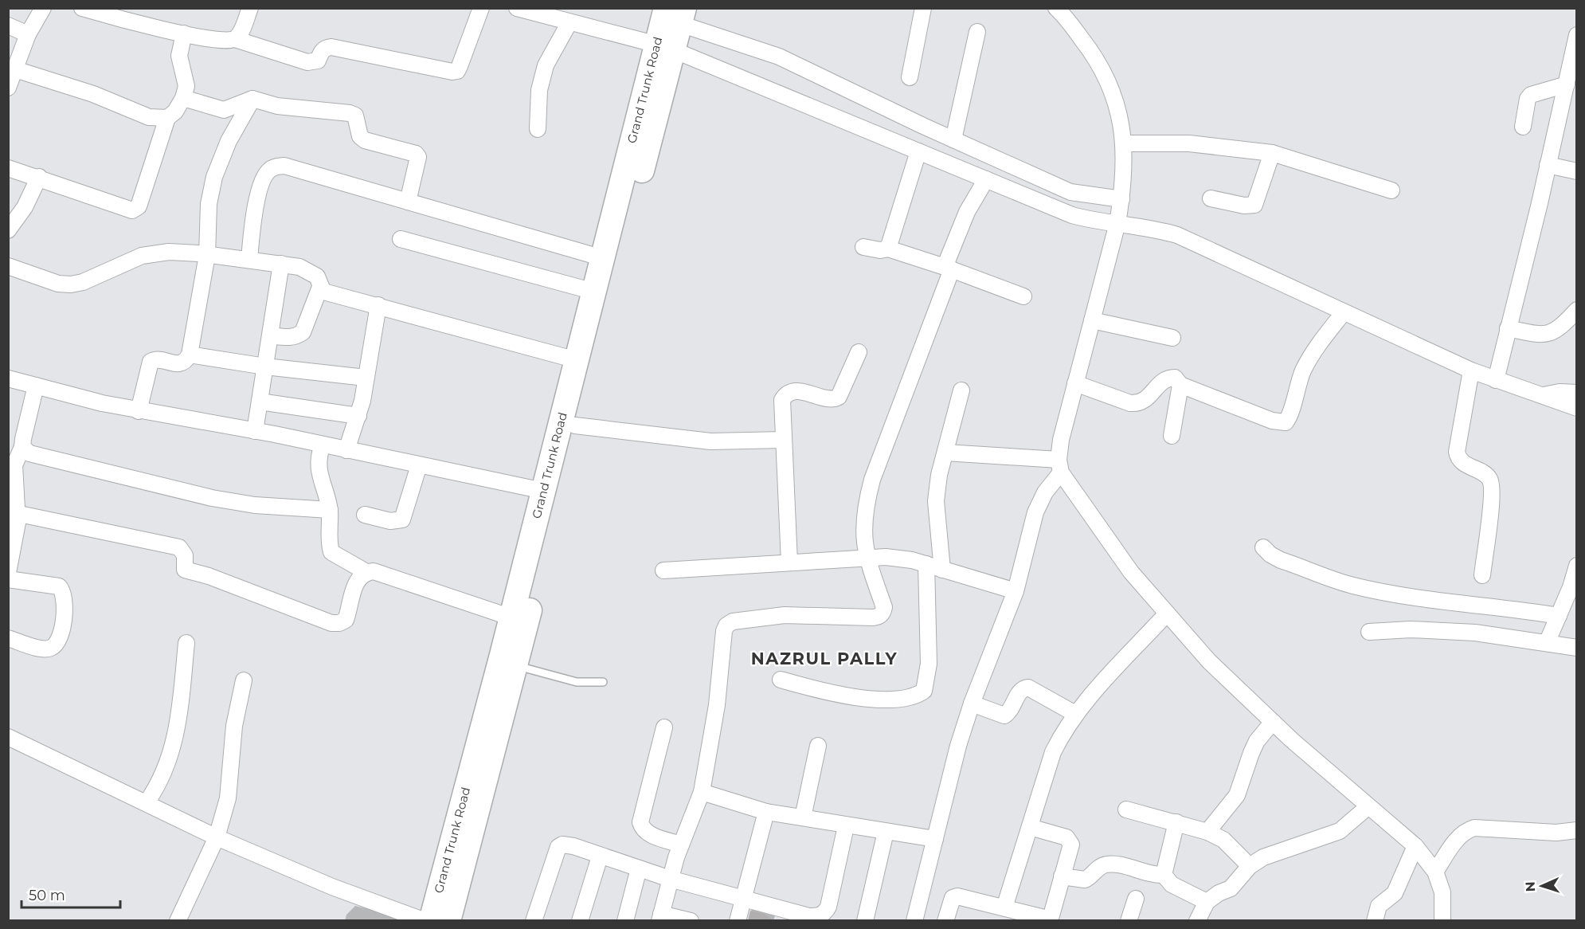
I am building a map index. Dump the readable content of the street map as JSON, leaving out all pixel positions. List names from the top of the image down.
{
  "streets": {
    "main road": ["Grand Trunk Road"]
  },
  "districts": ["NAZRUL PALLY"],
  "scale_bar": "50 m",
  "north": "left"
}
